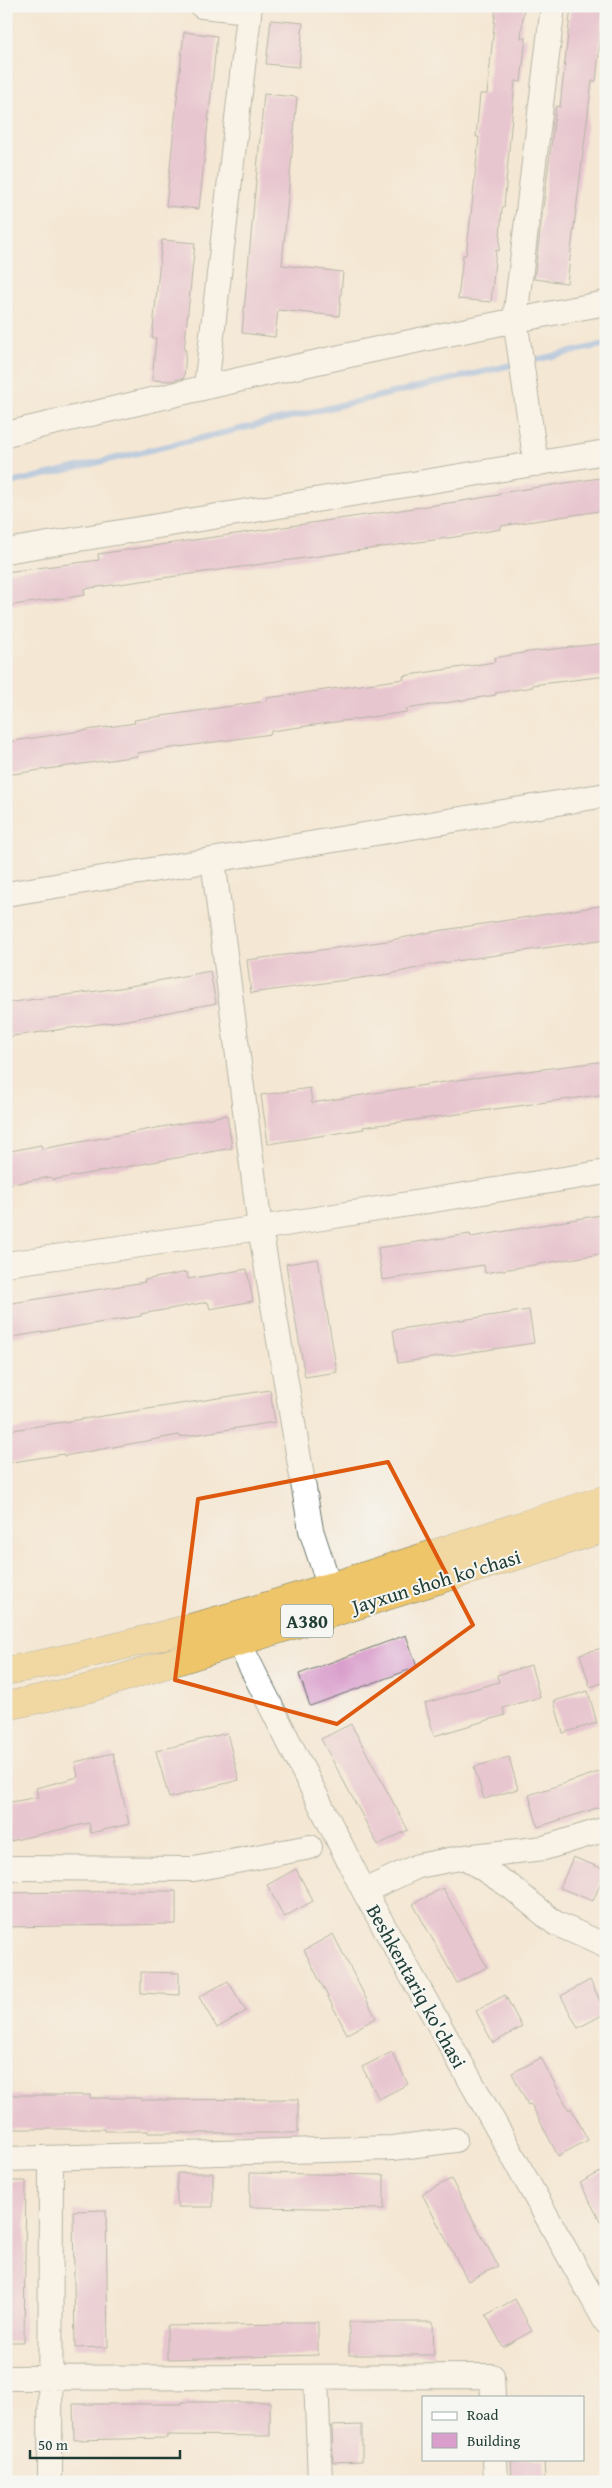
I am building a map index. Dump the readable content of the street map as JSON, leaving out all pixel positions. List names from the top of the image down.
{
  "streets": {
    "highway": ["Jayxun shoh ko'chasi", "A380"],
    "street": ["Beshkentariq ko'chasi"]
  },
  "crossings": [
    ["Jayxun shoh ko'chasi", "Beshkentariq ko'chasi"]
  ],
  "legend": ["Road", "Building"],
  "scale_bar": "50 m"
}
